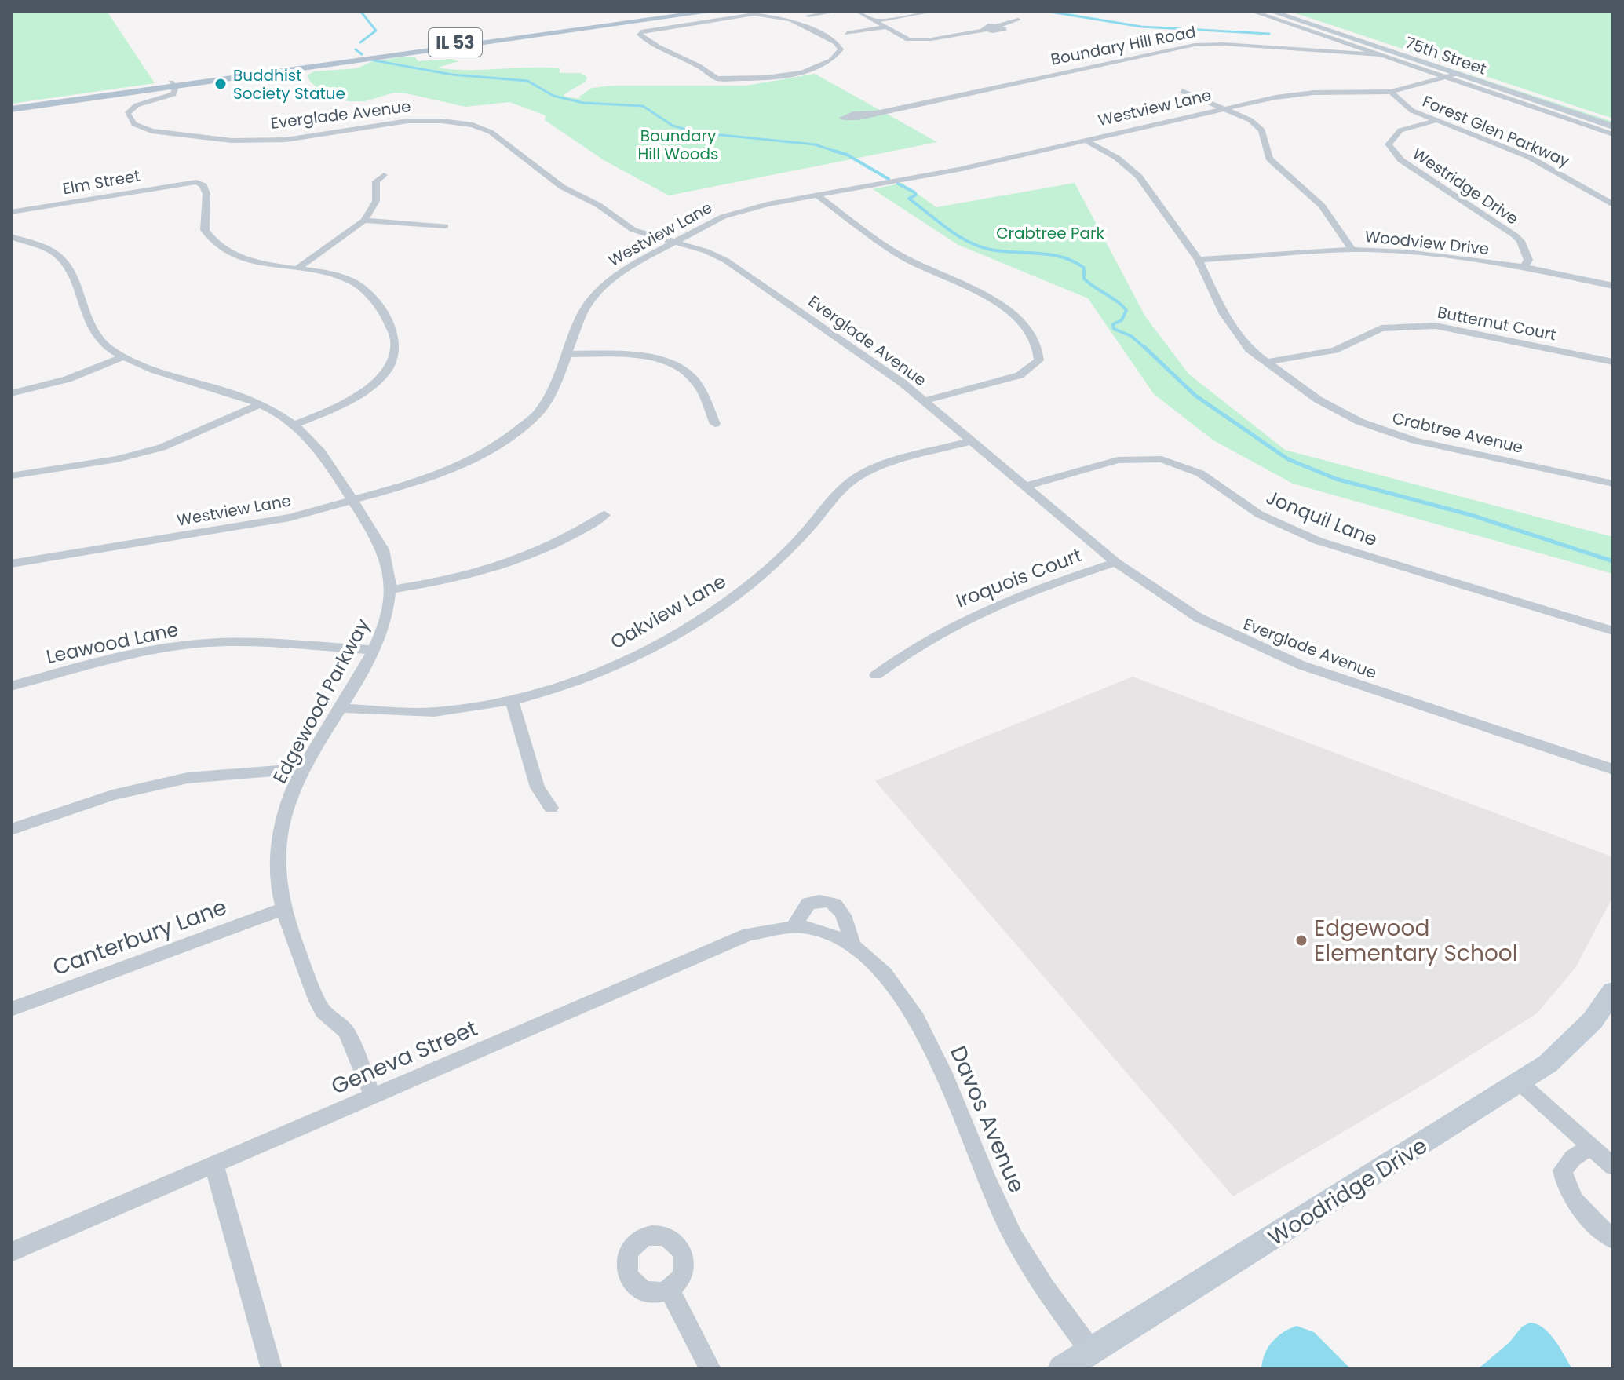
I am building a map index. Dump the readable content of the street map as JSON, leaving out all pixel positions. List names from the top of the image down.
{
  "streets": {
    "main road": ["IL 53", "75th Street", "Woodridge Drive"],
    "street": [
      "Boundary Hill Road",
      "Westview Lane",
      "Everglade Avenue",
      "Forest Glen Parkway",
      "Elm Street",
      "Westridge Drive",
      "Woodview Drive",
      "Butternut Court",
      "Crabtree Avenue",
      "Jonquil Lane",
      "Iroquois Court",
      "Oakview Lane",
      "Leawood Lane",
      "Edgewood Parkway",
      "Canterbury Lane",
      "Geneva Street",
      "Davos Avenue"
    ]
  },
  "crossings": [
    ["IL 53", "Everglade Avenue"],
    ["75th Street", "Westview Lane"],
    ["Westview Lane", "Everglade Avenue"],
    ["Westview Lane", "Forest Glen Parkway"],
    ["Westview Lane", "Crabtree Avenue"],
    ["Westview Lane", "Edgewood Parkway"],
    ["Everglade Avenue", "Jonquil Lane"],
    ["Everglade Avenue", "Iroquois Court"],
    ["Everglade Avenue", "Oakview Lane"],
    ["Forest Glen Parkway", "Westridge Drive"],
    ["Westridge Drive", "Woodview Drive"],
    ["Woodview Drive", "Crabtree Avenue"],
    ["Butternut Court", "Crabtree Avenue"],
    ["Oakview Lane", "Edgewood Parkway"],
    ["Leawood Lane", "Edgewood Parkway"],
    ["Edgewood Parkway", "Canterbury Lane"],
    ["Edgewood Parkway", "Geneva Street"],
    ["Geneva Street", "Davos Avenue"],
    ["Davos Avenue", "Woodridge Drive"]
  ],
  "parks": ["Boundary Hill Woods", "Crabtree Park"],
  "places": ["Buddhist Society Statue", "Edgewood Elementary School"]
}
